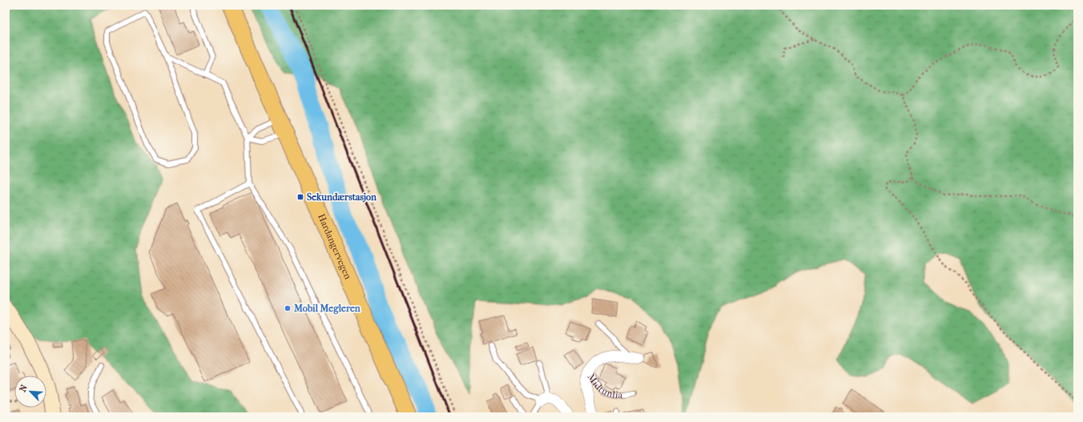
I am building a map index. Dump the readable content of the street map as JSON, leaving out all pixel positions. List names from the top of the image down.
{
  "streets": {
    "main road": ["Hardangervegen"],
    "street": ["Midtunlia"]
  },
  "places": {
    "transit": ["Sekundærstasjon"],
    "other": ["Mobil Megleren"]
  },
  "north": "top left"
}
